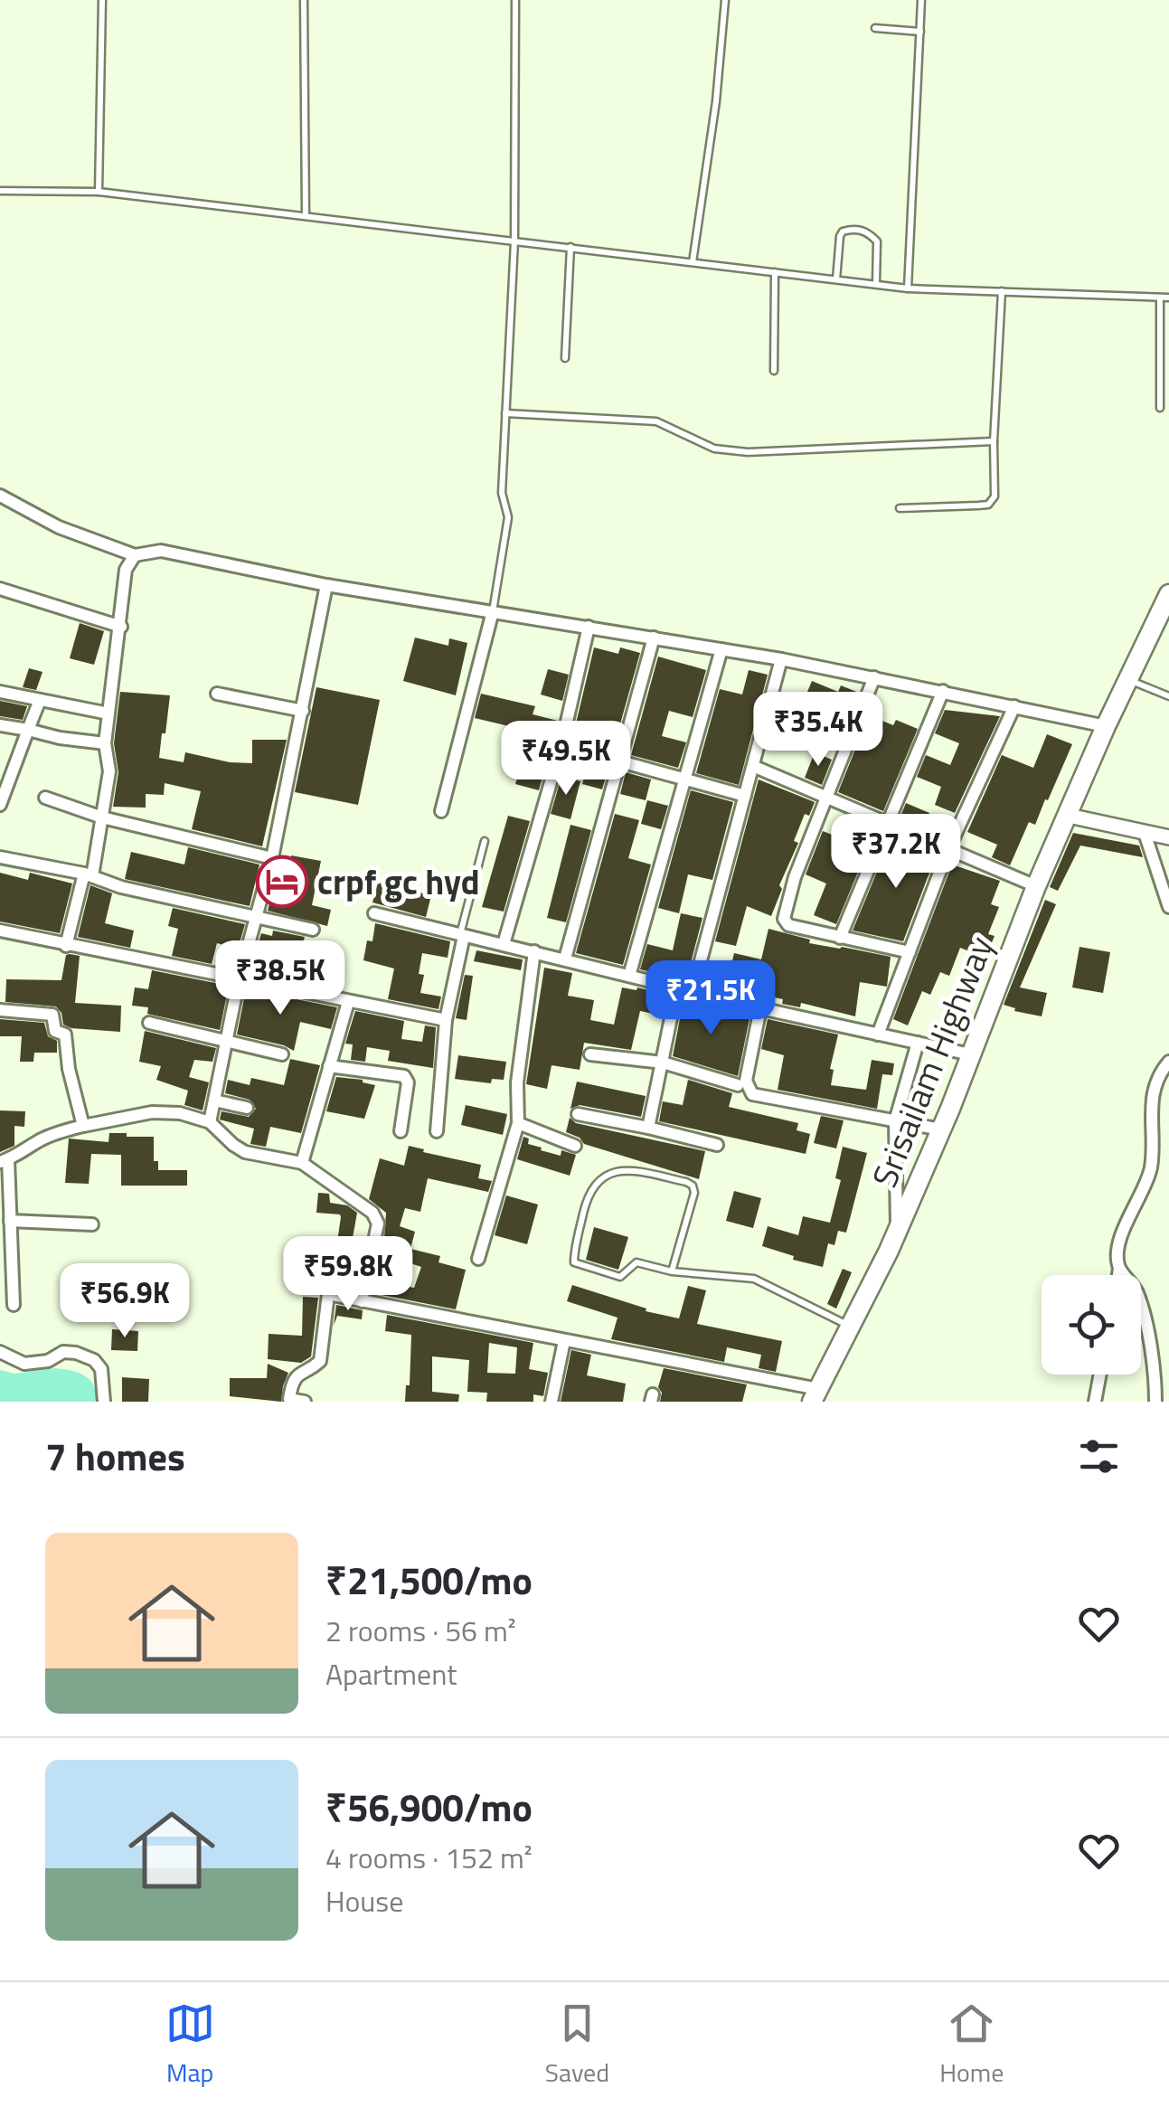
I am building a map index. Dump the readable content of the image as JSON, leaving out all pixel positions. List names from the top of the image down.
{
  "streets": {
    "highway": ["Srisailam Highway"]
  },
  "places": {
    "hotel": ["crpf gc hyd"]
  },
  "page": {
    "price": [
      "₹35.4K",
      "₹49.5K",
      "₹37.2K",
      "₹38.5K",
      "₹21.5K",
      "₹59.8K",
      "₹56.9K"
    ],
    "heading": "7 homes",
    "list": [
      {
        "name": "₹21,500/mo",
        "note": "2 rooms · 56 m² · Apartment"
      },
      {
        "name": "₹56,900/mo",
        "note": "4 rooms · 152 m² · House"
      }
    ],
    "tabs": ["Map", "Saved", "Home"]
  }
}
